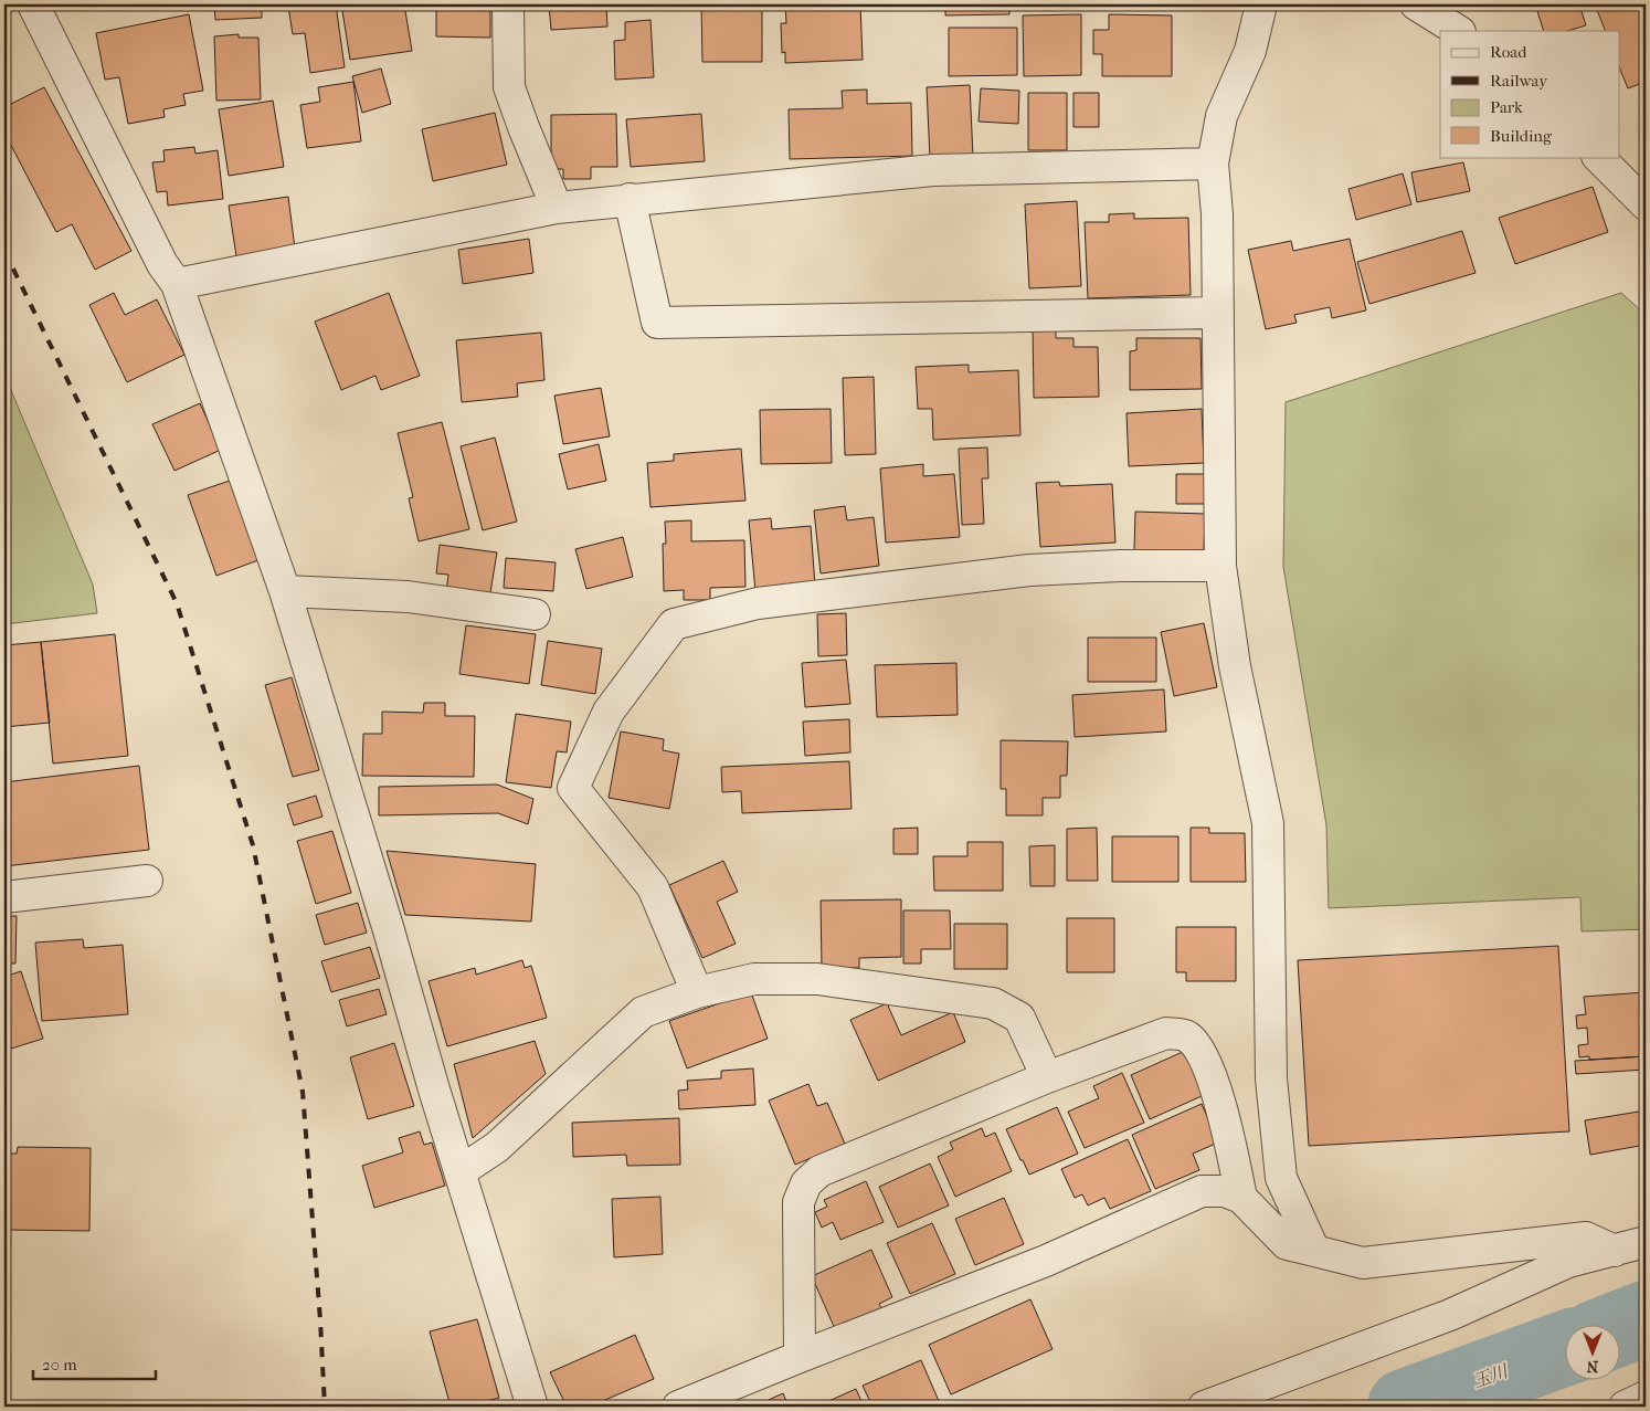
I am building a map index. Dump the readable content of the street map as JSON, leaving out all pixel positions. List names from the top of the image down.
{
  "water": ["玉川"],
  "legend": [
    "Road",
    "Railway",
    "Park",
    "Building"
  ],
  "scale_bar": "20 m",
  "north": "bottom"
}
